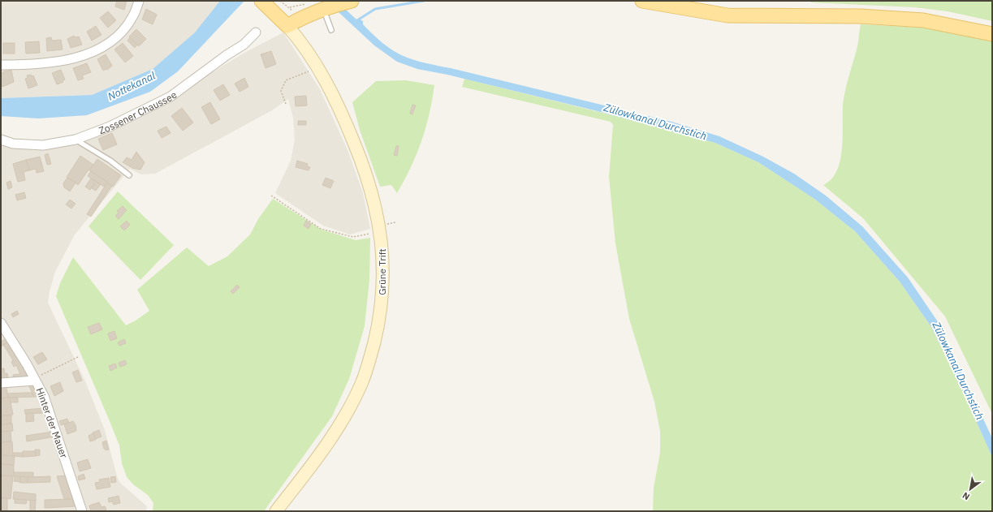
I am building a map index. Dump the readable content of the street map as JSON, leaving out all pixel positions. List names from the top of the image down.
{
  "streets": {
    "main road": ["Grüne Trift"],
    "street": ["Zossener Chaussee", "Hinter der Mauer"]
  },
  "water": ["Nottekanal", "Zülowkanal Durchstich"],
  "north": "bottom left"
}
